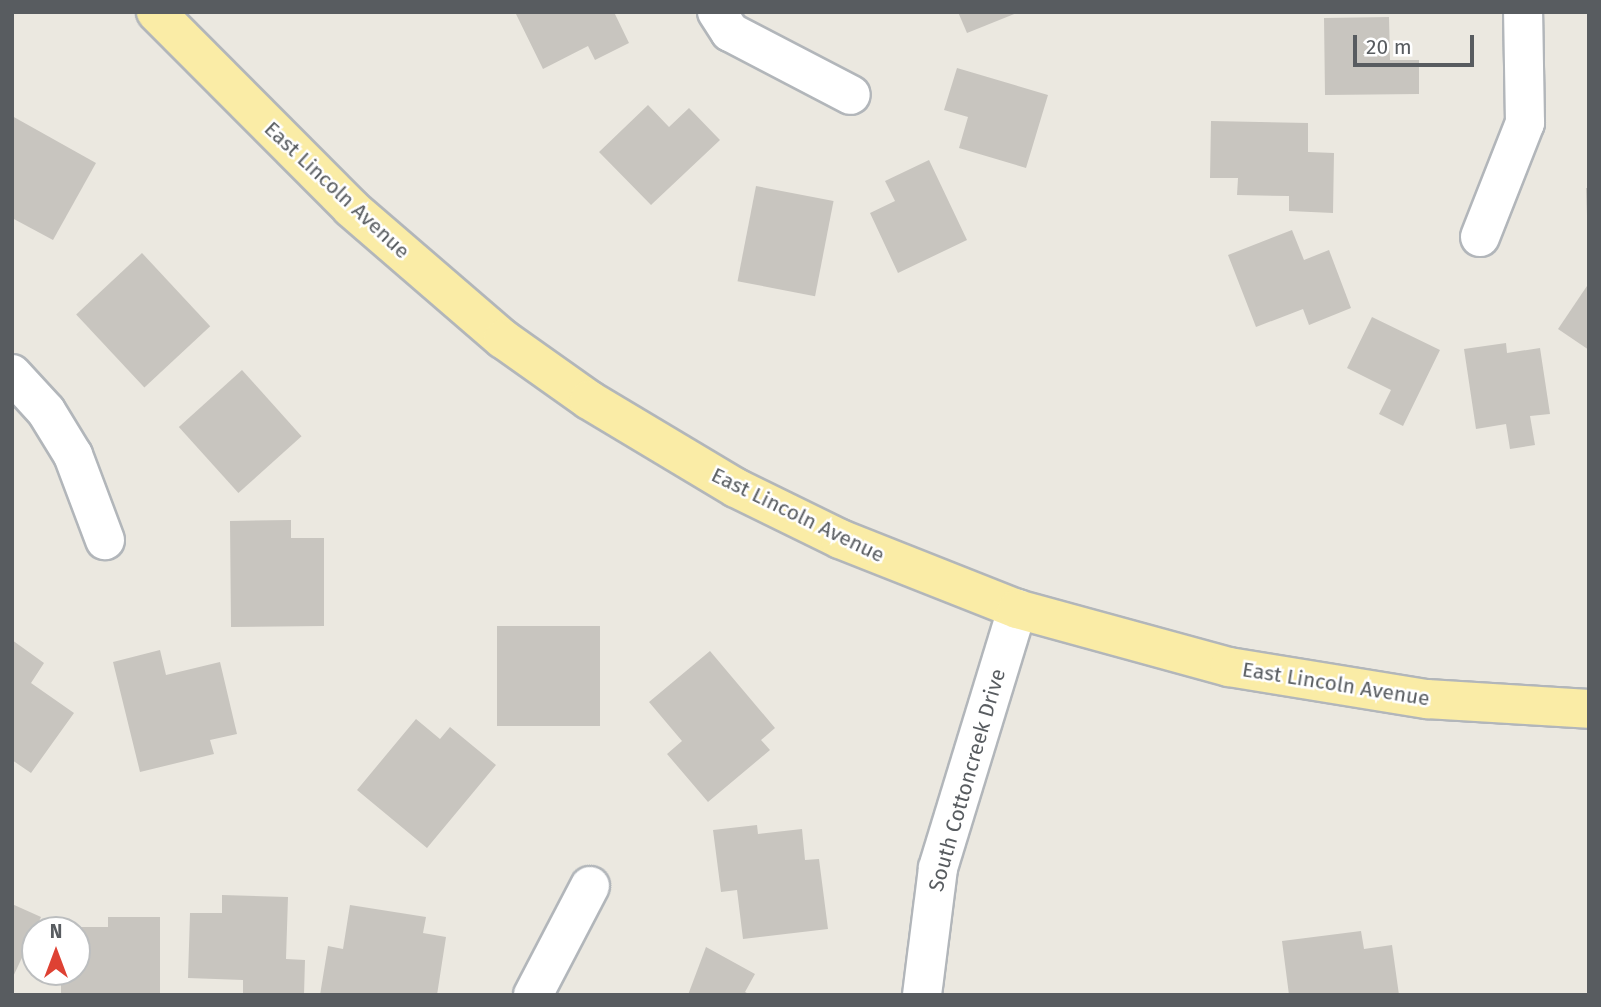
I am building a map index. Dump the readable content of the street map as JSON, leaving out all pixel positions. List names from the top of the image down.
{
  "streets": {
    "main road": ["East Lincoln Avenue"],
    "street": ["South Cottoncreek Drive"]
  },
  "crossings": [
    ["East Lincoln Avenue", "South Cottoncreek Drive"]
  ],
  "scale_bar": "20 m",
  "north": "top"
}
